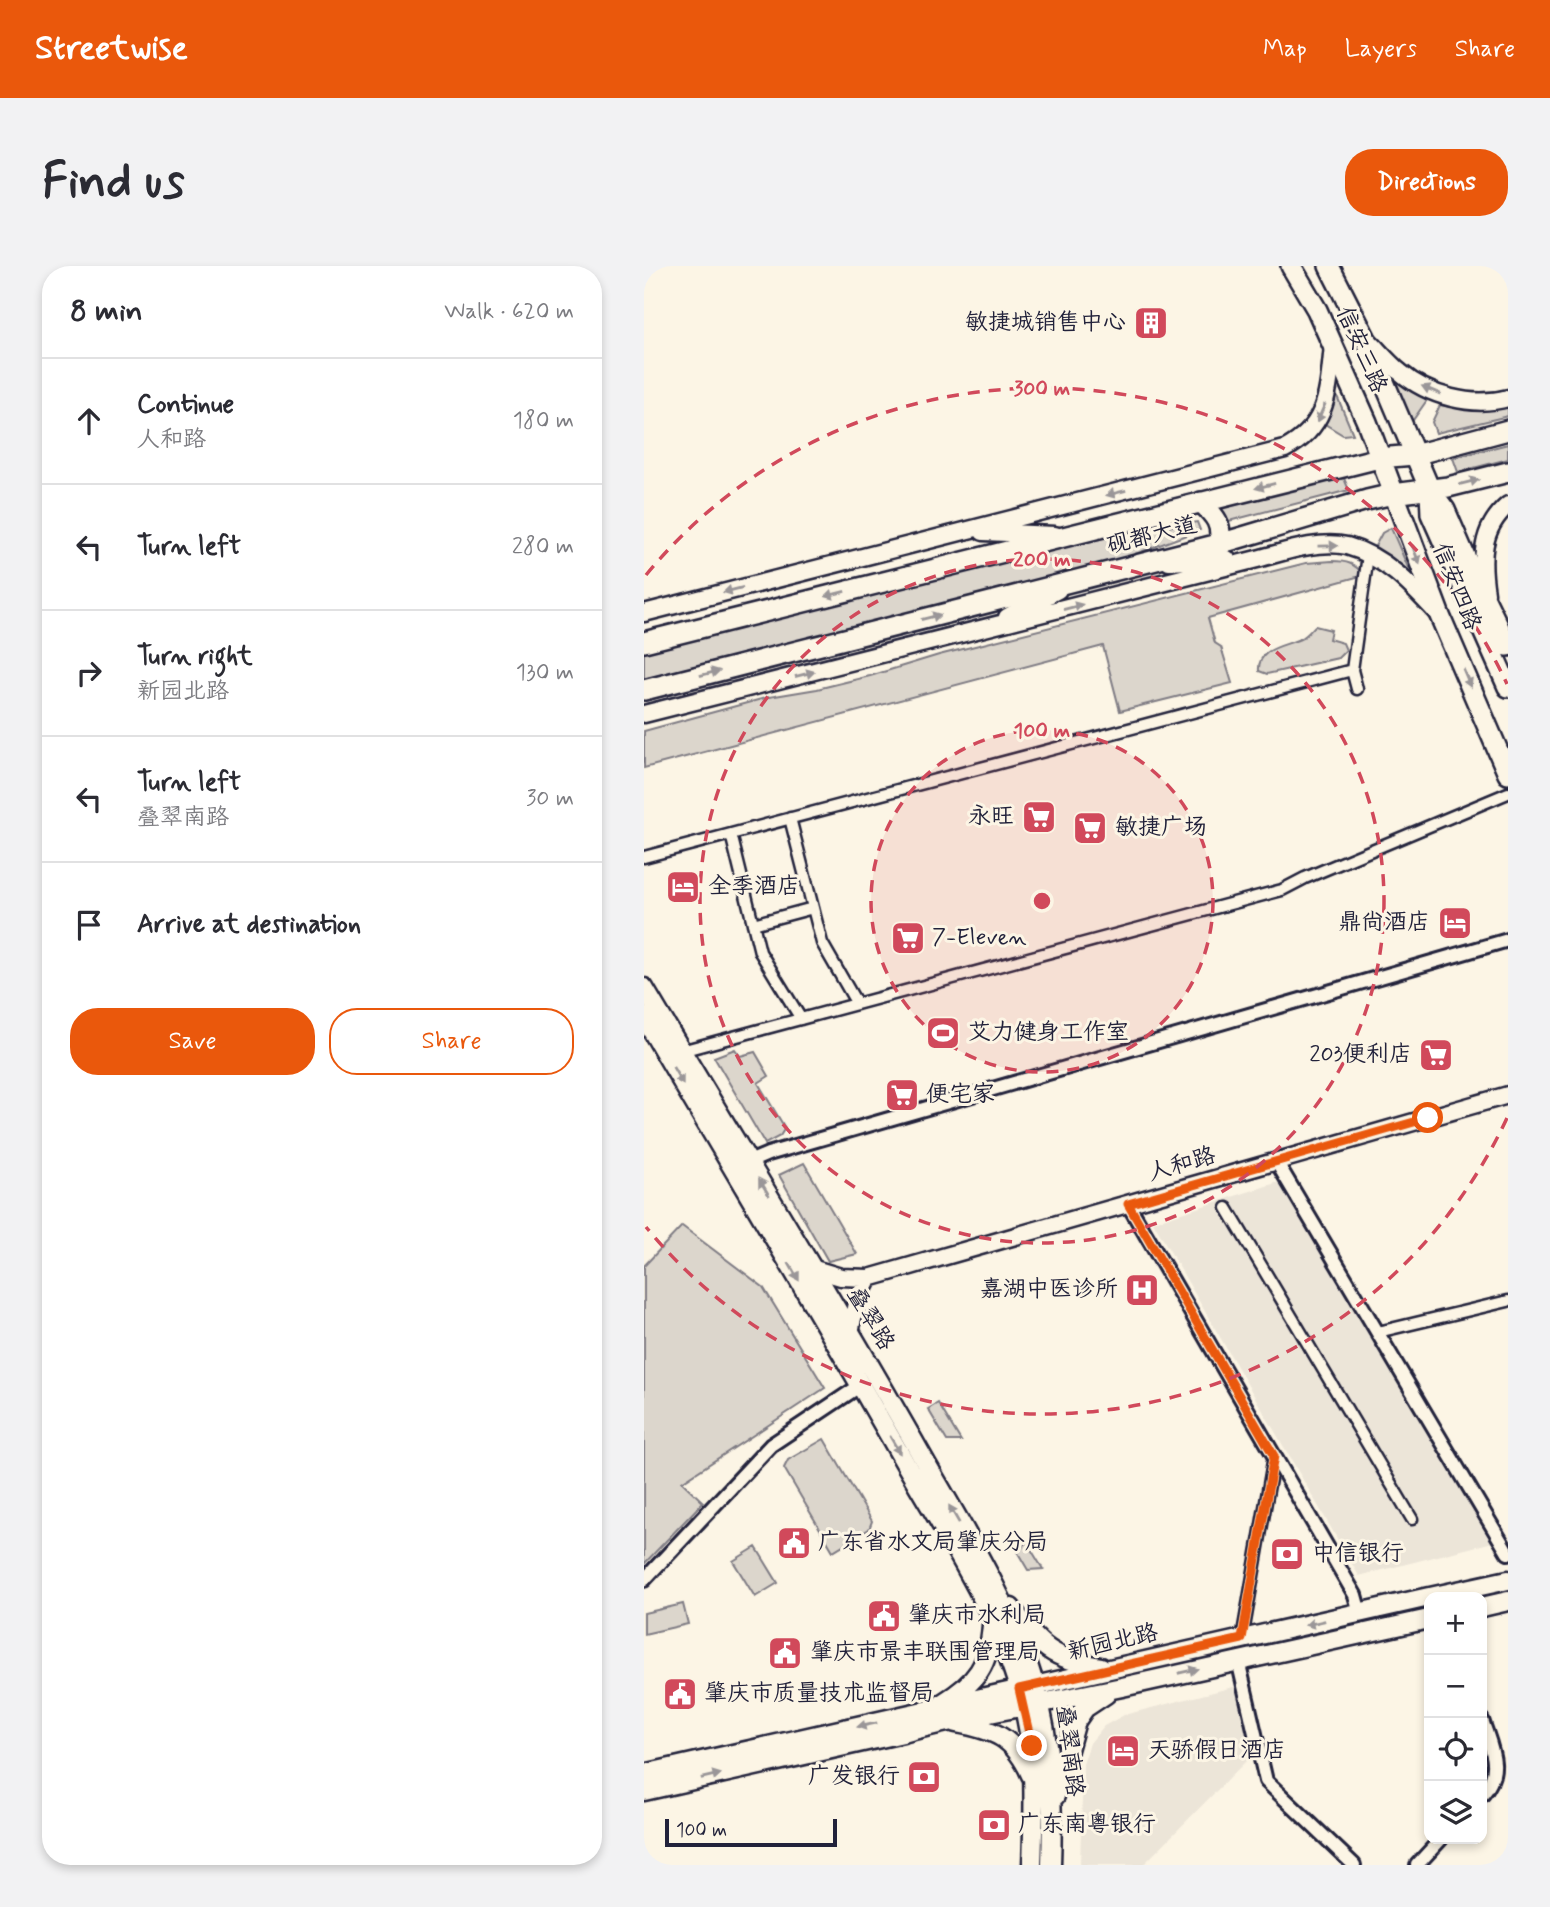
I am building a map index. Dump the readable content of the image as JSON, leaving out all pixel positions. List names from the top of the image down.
{
  "streets": {
    "main road": [
      "信安三路",
      "砚都大道",
      "信安四路",
      "叠翠路",
      "新园北路",
      "叠翠南路"
    ],
    "street": ["人和路"]
  },
  "crossings": [
    ["信安三路", "砚都大道"],
    ["信安三路", "信安四路"],
    ["砚都大道", "信安四路"],
    ["叠翠路", "新园北路"],
    ["叠翠路", "叠翠南路"],
    ["新园北路", "叠翠南路"]
  ],
  "places": {
    "building": ["敏捷城销售中心"],
    "supermarket": [
      "永旺",
      "敏捷广场",
      "7-Eleven",
      "203便利店",
      "便宅家"
    ],
    "hotel": ["全季酒店", "鼎尚酒店", "天骄假日酒店"],
    "sports": ["艾力健身工作室"],
    "hospital": ["嘉湖中医诊所"],
    "public building": [
      "广东省水文局肇庆分局",
      "肇庆市水利局",
      "肇庆市景丰联围管理局",
      "肇庆市质量技术监督局"
    ],
    "bank": ["中信银行", "广发银行", "广东南粤银行"]
  },
  "scale_bar": "100 m",
  "page": {
    "header": "Streetwise",
    "nav": ["Map", "Layers", "Share"],
    "buttons": [
      "Directions",
      ["Save", "Share"]
    ],
    "title": "Find us",
    "heading": ["8 min", "Walk · 620 m"],
    "list": [
      ["Continue", "人和路", "180 m"],
      ["Turn left", "280 m"],
      ["Turn right", "新园北路", "130 m"],
      ["Turn left", "叠翠南路", "30 m"],
      "Arrive at destination"
    ],
    "map_buttons": ["+", "−"],
    "scale": "100 m"
  },
  "rings": ["300 m", "200 m", "100 m"]
}
